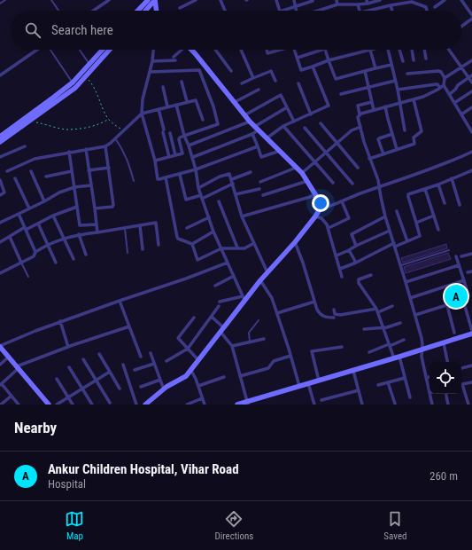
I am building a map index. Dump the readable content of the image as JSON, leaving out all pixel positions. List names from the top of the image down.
{
  "page": {
    "search": "Search here",
    "pins": "A",
    "heading": "Nearby",
    "list": [
      {
        "mark": "A",
        "name": "Ankur Children Hospital, Vihar Road",
        "note": "Hospital",
        "value": "260 m"
      }
    ],
    "nav": ["Map", "Directions", "Saved"]
  }
}
